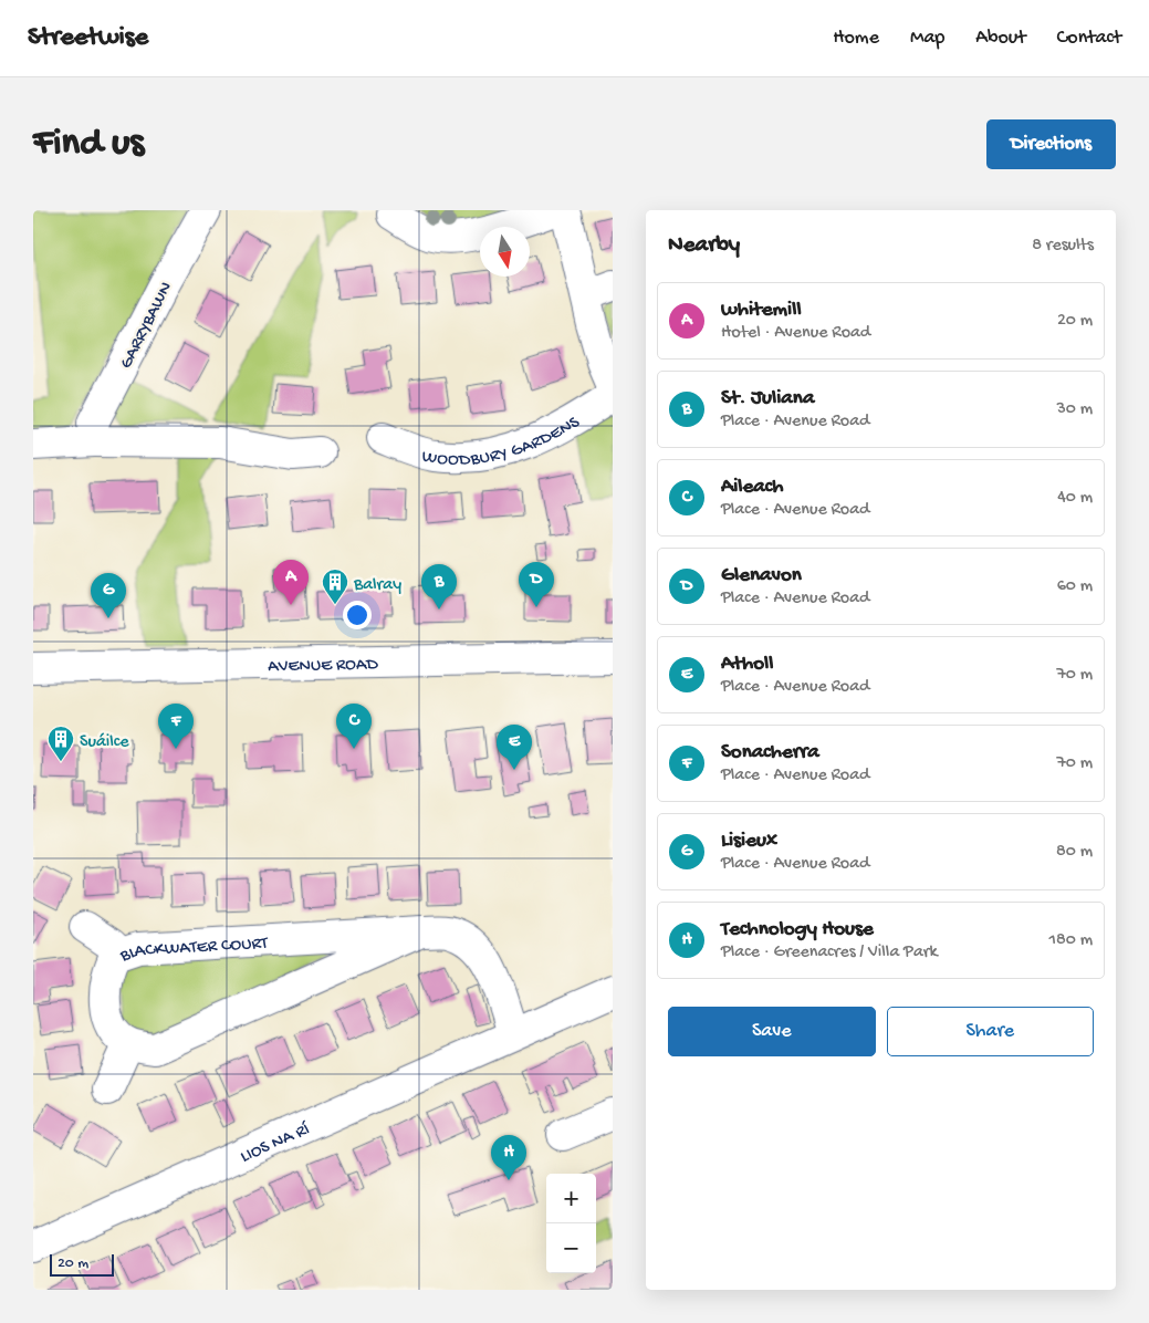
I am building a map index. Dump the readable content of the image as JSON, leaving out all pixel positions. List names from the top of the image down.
{
  "streets": {
    "street": [
      "GARRYBAWN",
      "WOODBURY GARDENS",
      "AVENUE ROAD",
      "BLACKWATER COURT",
      "LIOS NA RÍ"
    ]
  },
  "crossings": [
    ["BLACKWATER COURT", "LIOS NA RÍ"]
  ],
  "places": {
    "building": ["Balray", "Suáilce"]
  },
  "scale_bar": "20 m",
  "north": "bottom",
  "page": {
    "header": "Streetwise",
    "nav": [
      "Home",
      "Map",
      "About",
      "Contact"
    ],
    "buttons": [
      "Directions",
      ["Save", "Share"]
    ],
    "title": "Find us",
    "heading": ["Nearby", "8 results"],
    "list": [
      {
        "mark": "A",
        "name": "whitemill",
        "note": "Hotel · Avenue Road",
        "value": "20 m"
      },
      {
        "mark": "B",
        "name": "St. Juliana",
        "note": "Place · Avenue Road",
        "value": "30 m"
      },
      {
        "mark": "C",
        "name": "Aileach",
        "note": "Place · Avenue Road",
        "value": "40 m"
      },
      {
        "mark": "D",
        "name": "Glenavon",
        "note": "Place · Avenue Road",
        "value": "60 m"
      },
      {
        "mark": "E",
        "name": "Atholl",
        "note": "Place · Avenue Road",
        "value": "70 m"
      },
      {
        "mark": "F",
        "name": "Sonacherra",
        "note": "Place · Avenue Road",
        "value": "70 m"
      },
      {
        "mark": "G",
        "name": "Lisieux",
        "note": "Place · Avenue Road",
        "value": "80 m"
      },
      {
        "mark": "H",
        "name": "Technology House",
        "note": "Place · Greenacres / Villa Park",
        "value": "180 m"
      }
    ],
    "pins": [
      "A",
      "D",
      "B",
      "G",
      "C",
      "F",
      "E",
      "H"
    ],
    "map_buttons": ["+", "−"],
    "scale": "20 m"
  }
}
